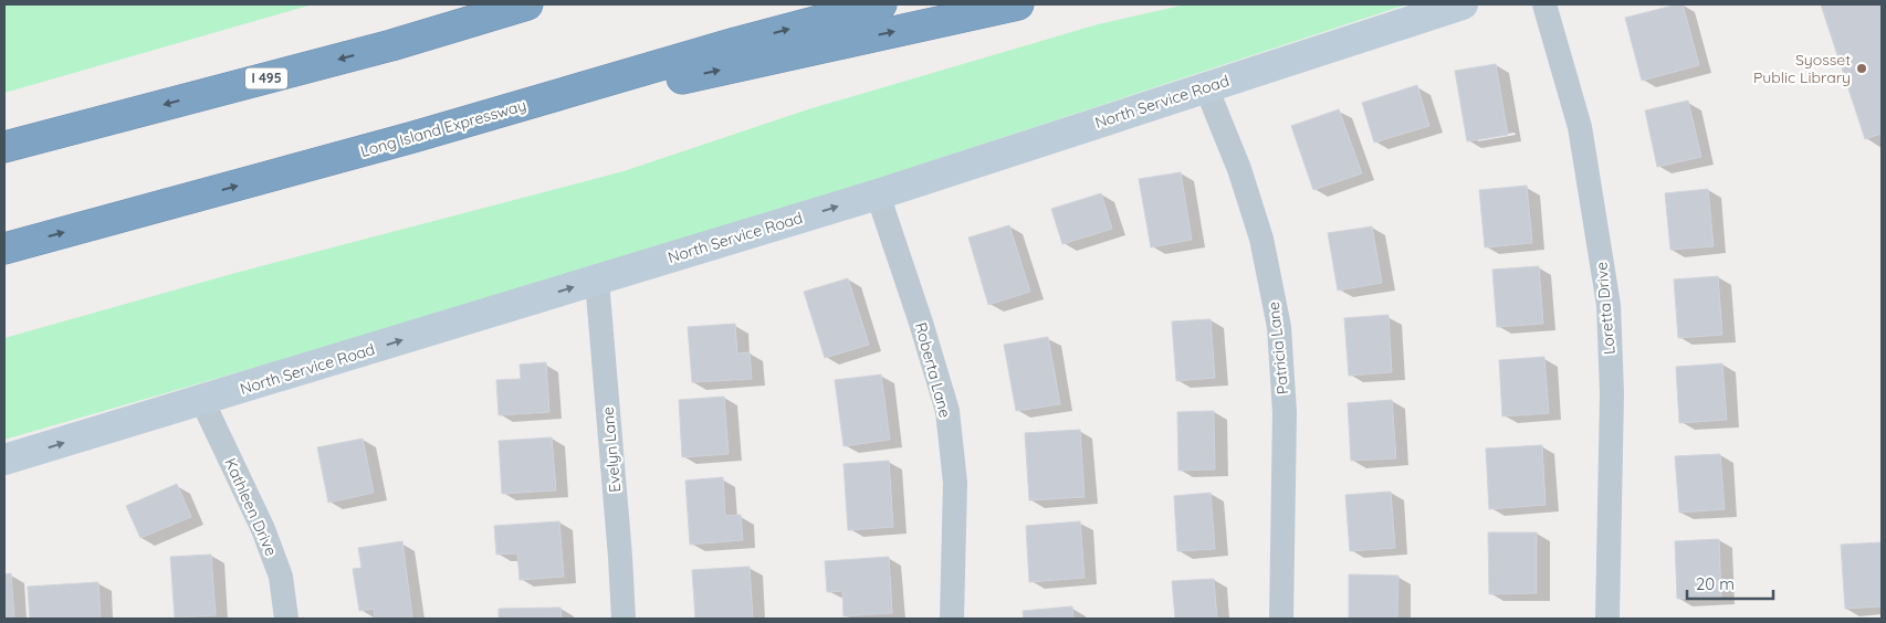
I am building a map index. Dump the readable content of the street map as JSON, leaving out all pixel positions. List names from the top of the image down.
{
  "streets": {
    "highway": ["I 495", "Long Island Expressway"],
    "main road": ["North Service Road"],
    "street": [
      "Loretta Drive",
      "Patricia Lane",
      "Roberta Lane",
      "Evelyn Lane",
      "Kathleen Drive"
    ]
  },
  "crossings": [
    ["North Service Road", "Patricia Lane"],
    ["North Service Road", "Roberta Lane"],
    ["North Service Road", "Evelyn Lane"],
    ["North Service Road", "Kathleen Drive"]
  ],
  "one_way": ["North Service Road"],
  "places": ["Syosset Public Library"],
  "scale_bar": "20 m"
}
